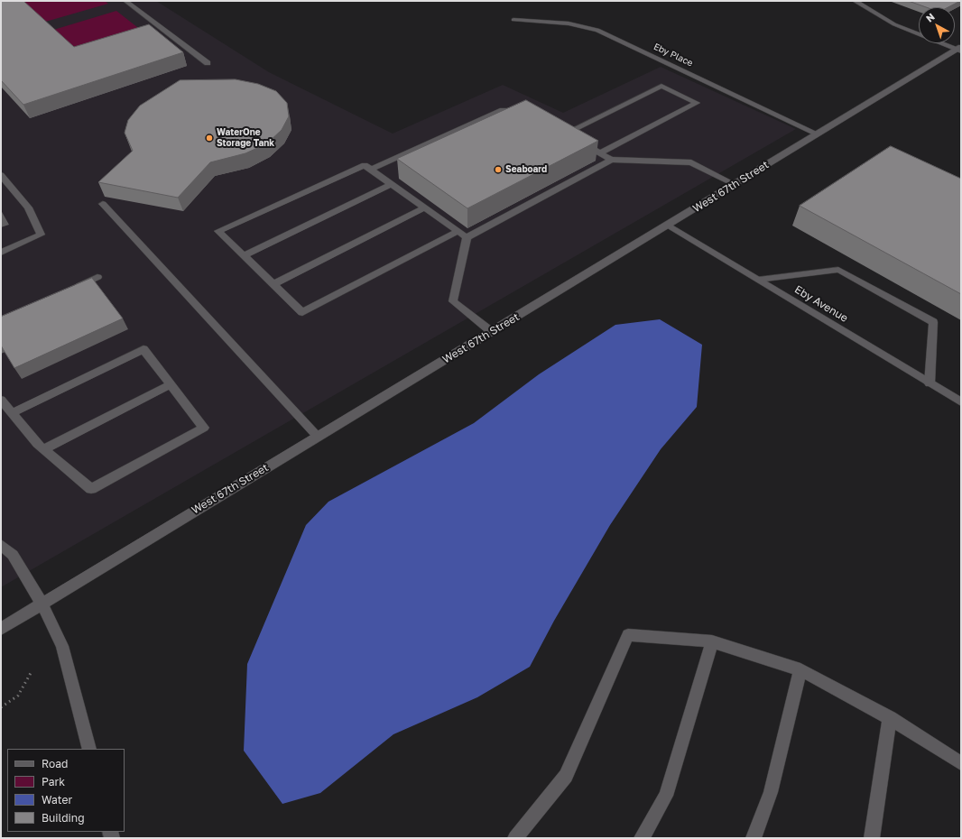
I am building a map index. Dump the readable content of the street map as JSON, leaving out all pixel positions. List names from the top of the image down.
{
  "streets": {
    "street": ["Eby Place", "West 67th Street", "Eby Avenue"]
  },
  "crossings": [
    ["Eby Place", "West 67th Street"],
    ["West 67th Street", "Eby Avenue"]
  ],
  "places": ["WaterOne Storage Tank", "Seaboard"],
  "legend": [
    "Road",
    "Park",
    "Water",
    "Building"
  ],
  "north": "top left"
}
